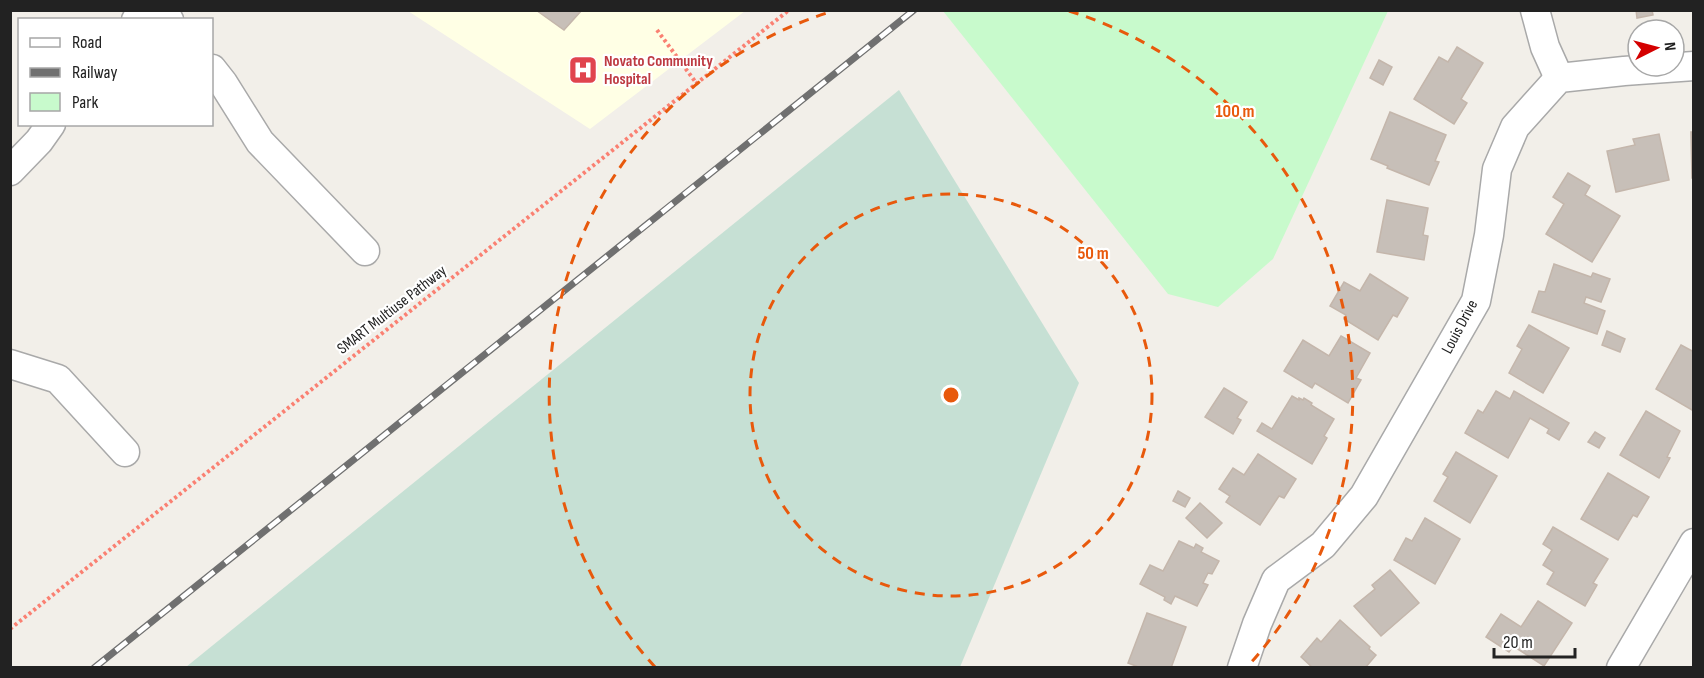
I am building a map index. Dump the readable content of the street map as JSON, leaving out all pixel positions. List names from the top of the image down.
{
  "streets": {
    "street": ["Louis Drive"],
    "path": ["SMART Multiuse Pathway"]
  },
  "places": {
    "hospital": ["Novato Community Hospital"]
  },
  "legend": ["Road", "Railway", "Park"],
  "scale_bar": "20 m",
  "north": "right",
  "rings": ["100 m", "50 m"]
}
